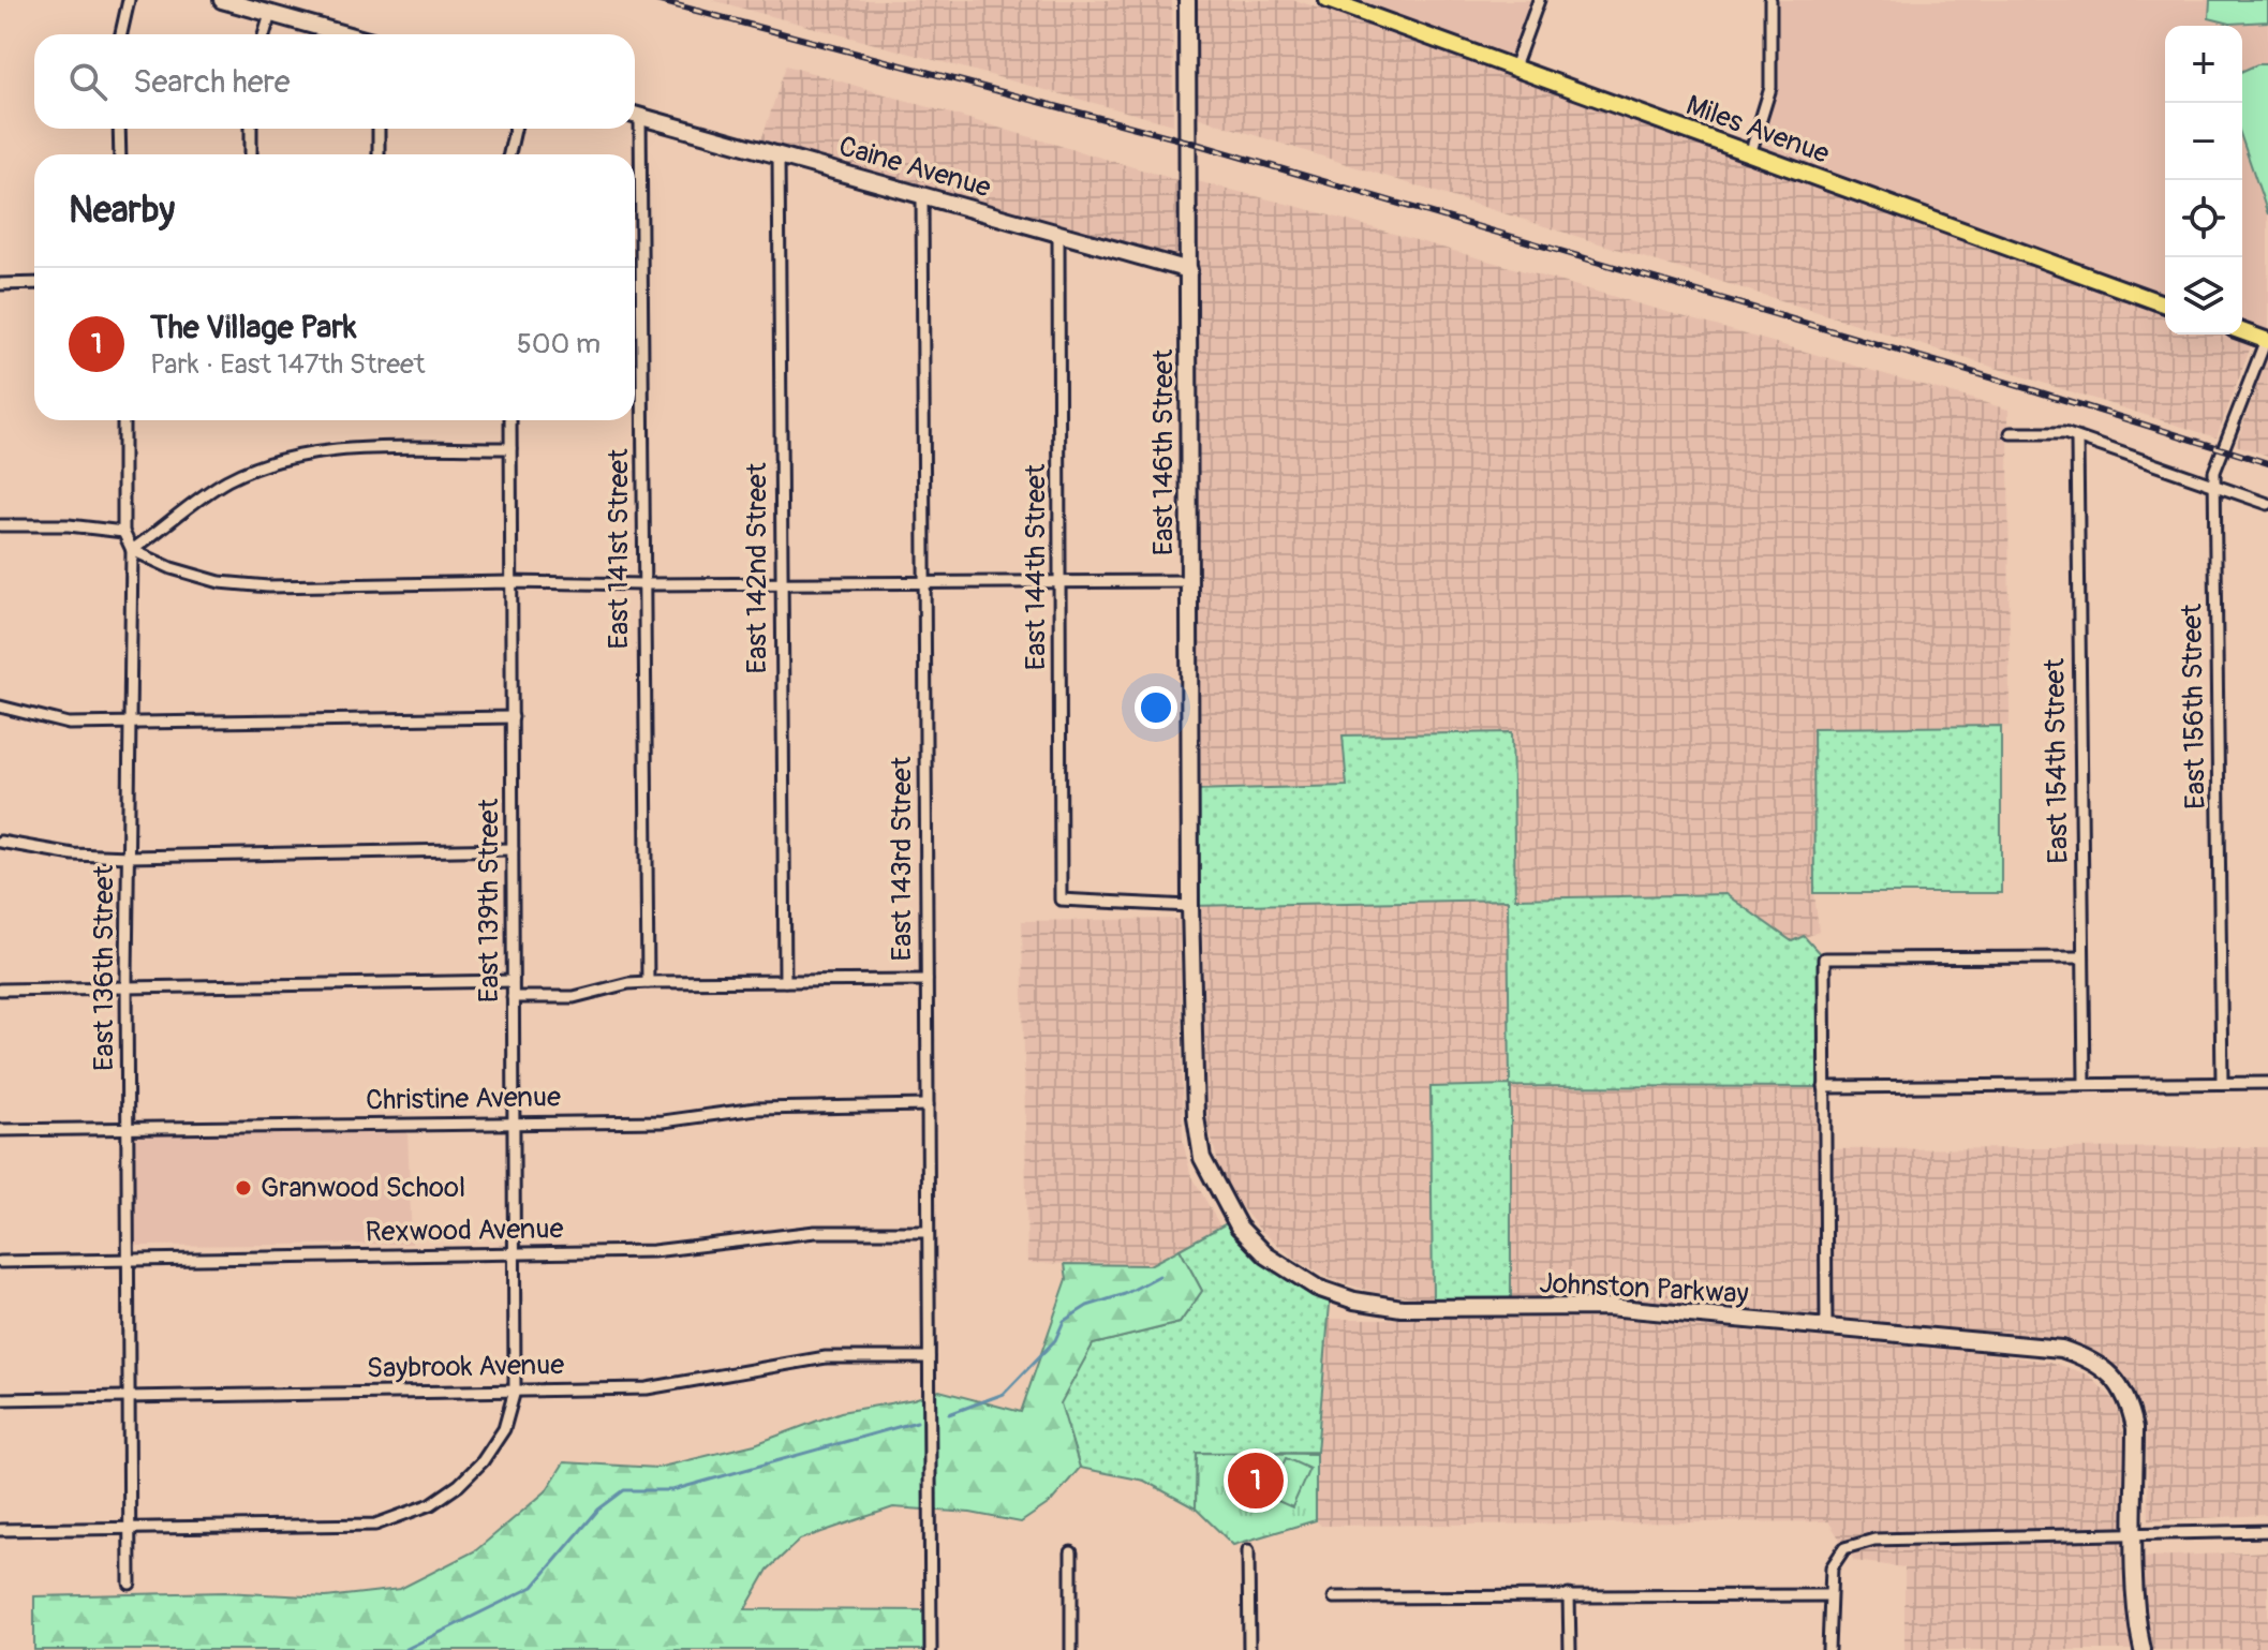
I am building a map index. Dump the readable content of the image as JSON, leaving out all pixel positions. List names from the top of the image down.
{
  "streets": {
    "main road": ["Miles Avenue"],
    "street": [
      "Caine Avenue",
      "East 146th Street",
      "East 141st Street",
      "East 144th Street",
      "East 142nd Street",
      "East 156th Street",
      "East 154th Street",
      "East 143rd Street",
      "East 139th Street",
      "East 136th Street",
      "Christine Avenue",
      "Rexwood Avenue",
      "Johnston Parkway",
      "Saybrook Avenue"
    ]
  },
  "crossings": [
    ["Caine Avenue", "East 146th Street"],
    ["Caine Avenue", "East 144th Street"],
    ["Caine Avenue", "East 142nd Street"],
    ["Caine Avenue", "East 143rd Street"],
    ["East 146th Street", "East 144th Street"],
    ["East 146th Street", "Johnston Parkway"],
    ["East 144th Street", "Johnston Parkway"],
    ["East 143rd Street", "Christine Avenue"],
    ["East 143rd Street", "Rexwood Avenue"],
    ["East 143rd Street", "Saybrook Avenue"],
    ["East 139th Street", "East 136th Street"],
    ["East 139th Street", "Christine Avenue"],
    ["East 139th Street", "Rexwood Avenue"],
    ["East 139th Street", "Saybrook Avenue"],
    ["East 136th Street", "Christine Avenue"],
    ["East 136th Street", "Rexwood Avenue"],
    ["East 136th Street", "Saybrook Avenue"]
  ],
  "places": ["Granwood School"],
  "page": {
    "map_buttons": ["+", "−"],
    "search": "Search here",
    "heading": "Nearby",
    "list": [
      {
        "mark": "1",
        "name": "The Village Park",
        "note": "Park · East 147th Street",
        "value": "500 m"
      }
    ],
    "pins": "1"
  }
}
